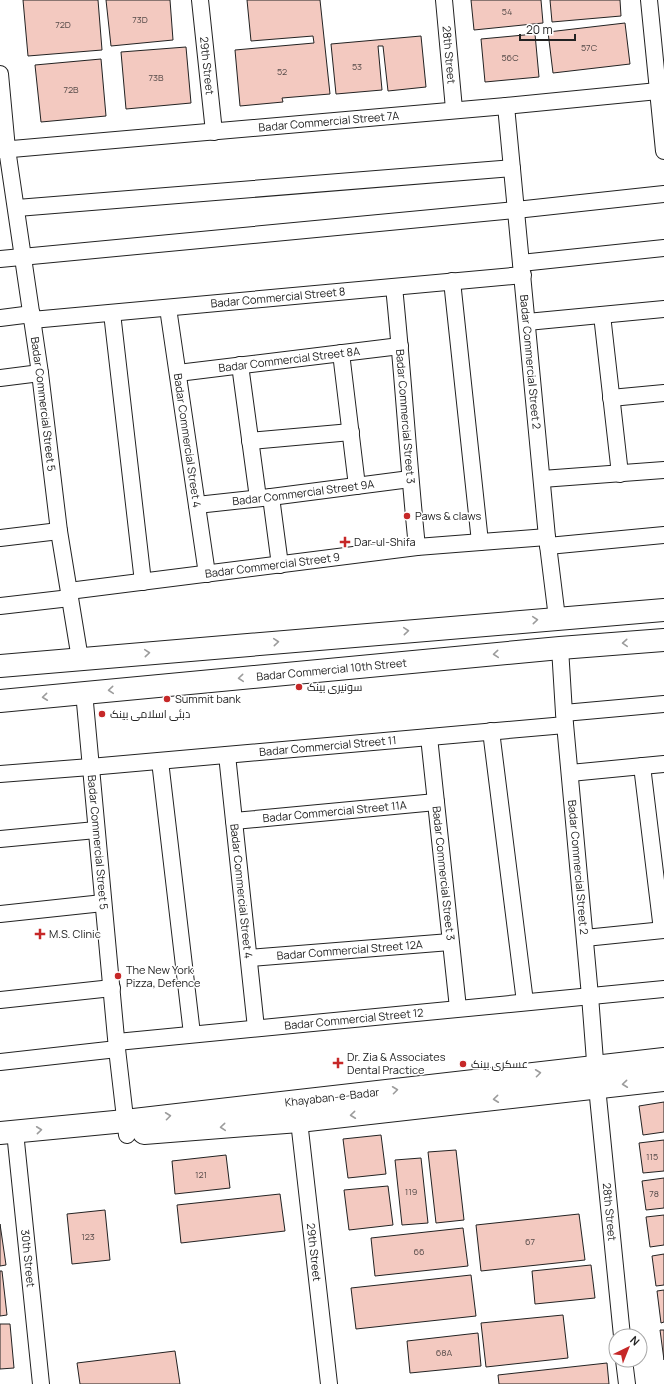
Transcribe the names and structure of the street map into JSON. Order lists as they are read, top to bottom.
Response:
{
  "streets": {
    "main road": ["Badar Commercial 10th Street", "Khayaban-e-Badar"],
    "street": [
      "28th Street",
      "29th Street",
      "Badar Commercial Street 7A",
      "Badar Commercial Street 8",
      "Badar Commercial Street 8A",
      "Badar Commercial Street 2",
      "Badar Commercial Street 5",
      "Badar Commercial Street 3",
      "Badar Commercial Street 4",
      "Badar Commercial Street 9A",
      "Badar Commercial Street 9",
      "Badar Commercial Street 11",
      "Badar Commercial Street 11A",
      "Badar Commercial Street 12A",
      "Badar Commercial Street 12",
      "30th Street"
    ]
  },
  "crossings": [
    ["28th Street", "Badar Commercial Street 7A"],
    ["28th Street", "Badar Commercial Street 2"],
    ["28th Street", "Khayaban-e-Badar"],
    ["29th Street", "Badar Commercial Street 7A"],
    ["29th Street", "Khayaban-e-Badar"],
    ["Badar Commercial Street 7A", "Badar Commercial Street 2"],
    ["Badar Commercial Street 7A", "Badar Commercial Street 5"],
    ["Badar Commercial Street 8", "Badar Commercial Street 2"],
    ["Badar Commercial Street 8", "Badar Commercial Street 5"],
    ["Badar Commercial Street 8", "Badar Commercial Street 3"],
    ["Badar Commercial Street 8", "Badar Commercial Street 4"],
    ["Badar Commercial Street 8A", "Badar Commercial Street 3"],
    ["Badar Commercial Street 8A", "Badar Commercial Street 4"],
    ["Badar Commercial Street 2", "Badar Commercial Street 9"],
    ["Badar Commercial Street 2", "Badar Commercial 10th Street"],
    ["Badar Commercial Street 2", "Badar Commercial Street 11"],
    ["Badar Commercial Street 2", "Badar Commercial Street 12"],
    ["Badar Commercial Street 2", "Khayaban-e-Badar"],
    ["Badar Commercial Street 5", "Badar Commercial Street 9"],
    ["Badar Commercial Street 5", "Badar Commercial 10th Street"],
    ["Badar Commercial Street 5", "Badar Commercial Street 11"],
    ["Badar Commercial Street 5", "Badar Commercial Street 12"],
    ["Badar Commercial Street 5", "Khayaban-e-Badar"],
    ["Badar Commercial Street 3", "Badar Commercial Street 9A"],
    ["Badar Commercial Street 3", "Badar Commercial Street 9"],
    ["Badar Commercial Street 3", "Badar Commercial Street 11"],
    ["Badar Commercial Street 3", "Badar Commercial Street 11A"],
    ["Badar Commercial Street 3", "Badar Commercial Street 12A"],
    ["Badar Commercial Street 3", "Badar Commercial Street 12"],
    ["Badar Commercial Street 4", "Badar Commercial Street 9A"],
    ["Badar Commercial Street 4", "Badar Commercial Street 9"],
    ["Badar Commercial Street 4", "Badar Commercial Street 11"],
    ["Badar Commercial Street 4", "Badar Commercial Street 11A"],
    ["Badar Commercial Street 4", "Badar Commercial Street 12A"],
    ["Badar Commercial Street 4", "Badar Commercial Street 12"],
    ["Khayaban-e-Badar", "30th Street"]
  ],
  "places": {
    "other": [
      "Paws & claws",
      "سونیری بینک",
      "Summit bank",
      "دبئی اسلامی بینک",
      "The New York Pizza, Defence",
      "عسکری بینک"
    ],
    "health": ["Dar-ul-Shifa", "M.S. Clinic", "Dr. Zia & Associates Dental Practice"]
  },
  "house_numbers": [
    "54",
    "73D",
    "72D",
    "57C",
    "56C",
    "53",
    "52",
    "73B",
    "72B",
    "115",
    "121",
    "119",
    "78",
    "123",
    "67",
    "66",
    "68A"
  ],
  "scale_bar": "20 m",
  "north": "top right"
}
